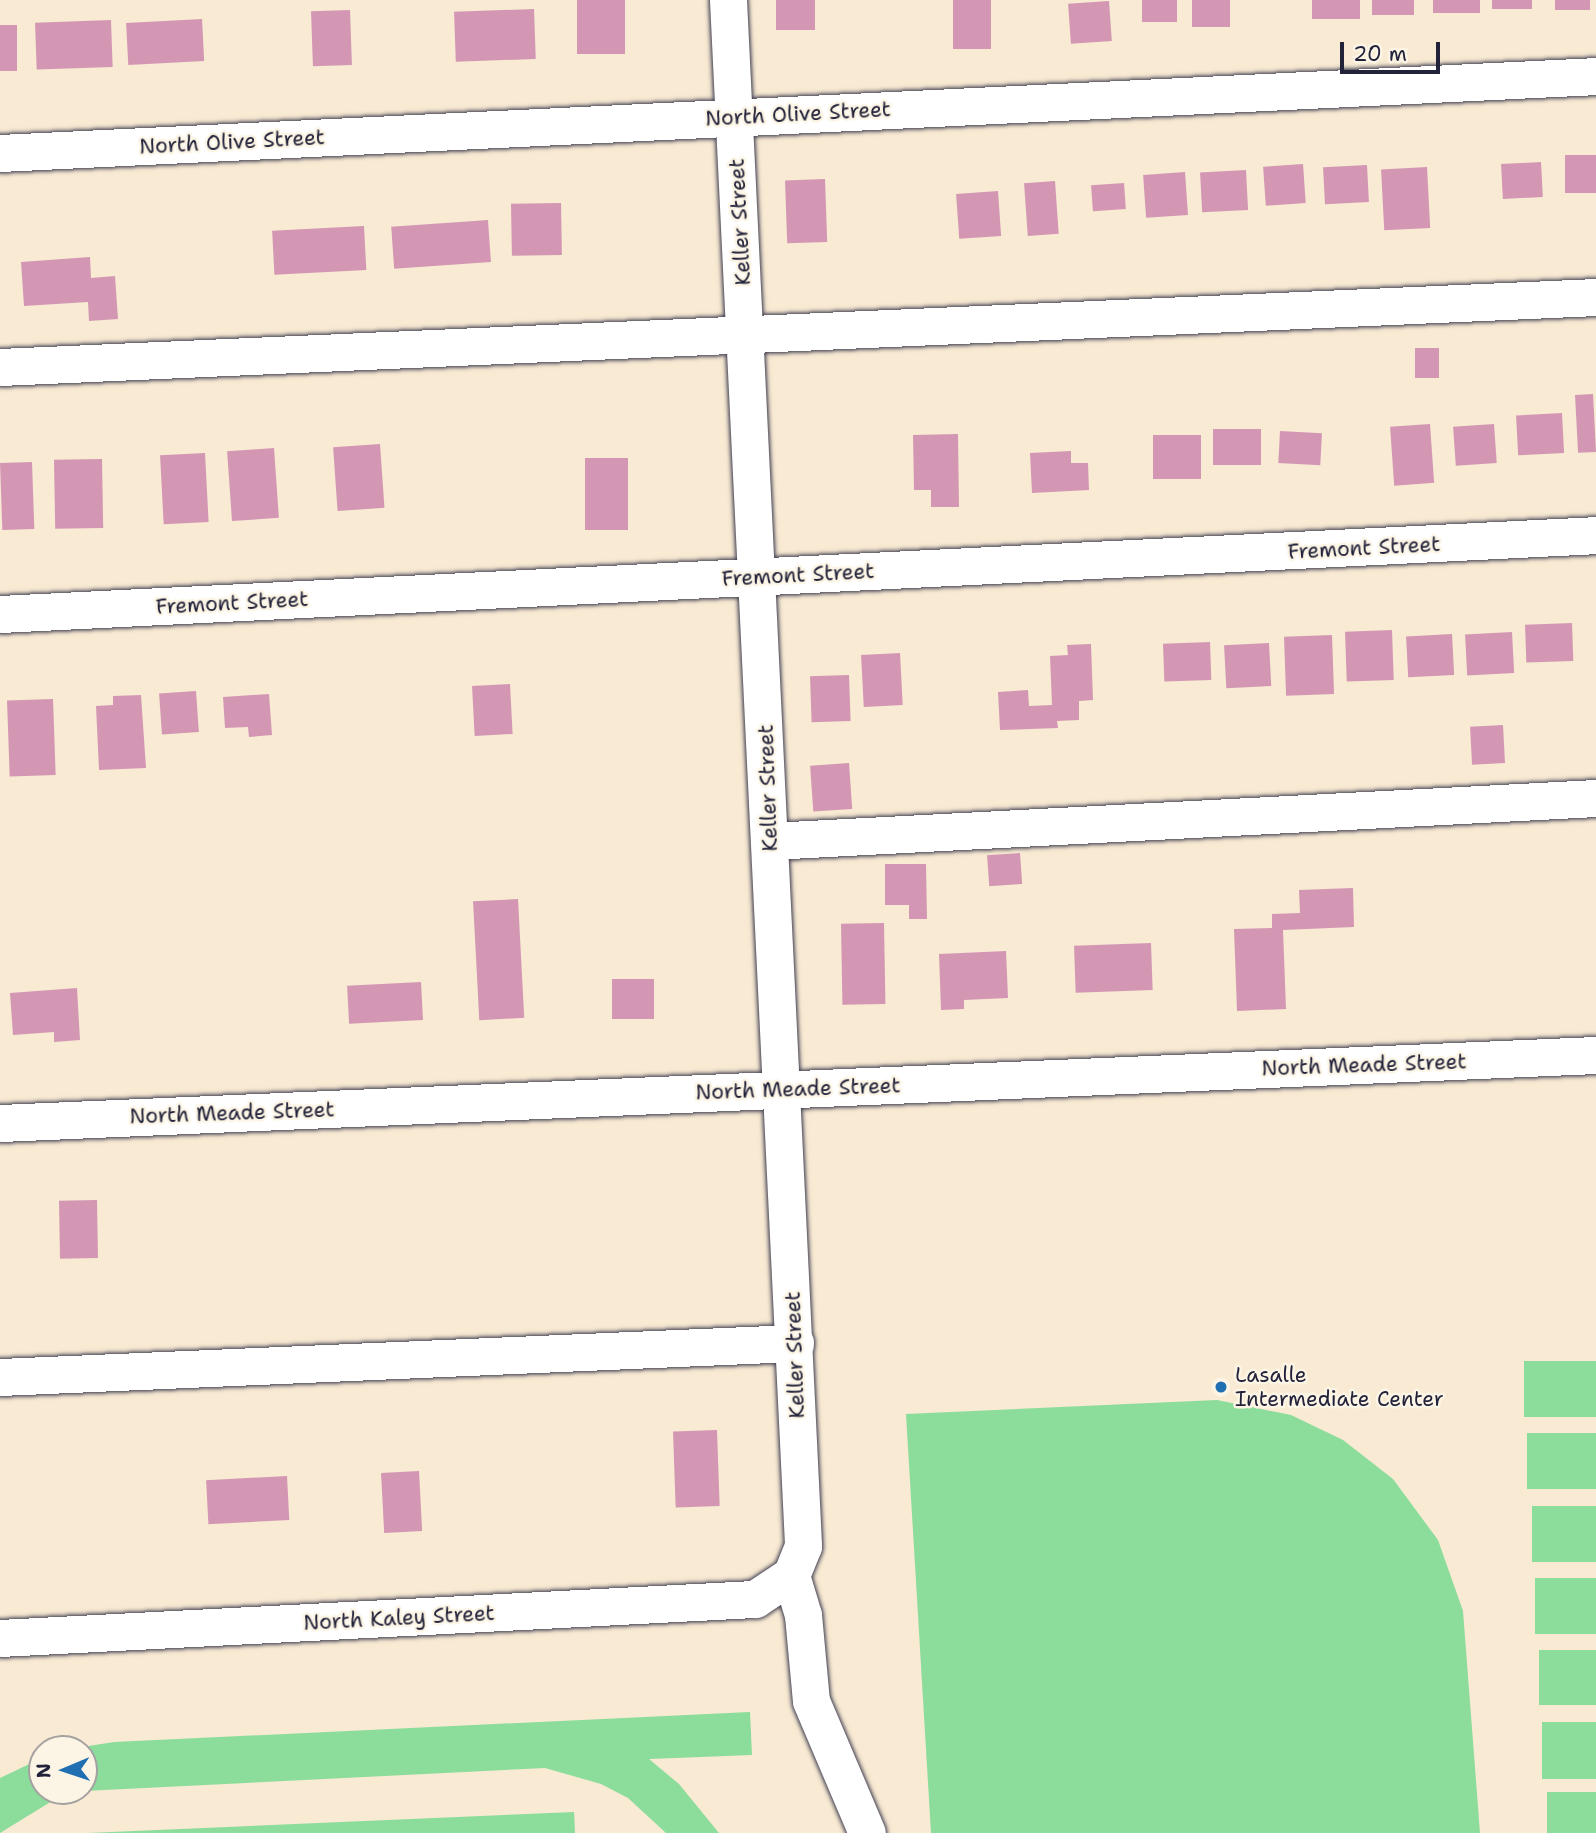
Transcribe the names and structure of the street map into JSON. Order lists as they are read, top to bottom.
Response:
{
  "streets": {
    "street": [
      "North Olive Street",
      "Keller Street",
      "Fremont Street",
      "North Meade Street",
      "North Kaley Street"
    ]
  },
  "crossings": [
    ["North Olive Street", "Keller Street"],
    ["Keller Street", "Fremont Street"],
    ["Keller Street", "North Meade Street"],
    ["Keller Street", "North Kaley Street"]
  ],
  "places": ["Lasalle Intermediate Center"],
  "scale_bar": "20 m",
  "north": "left"
}
